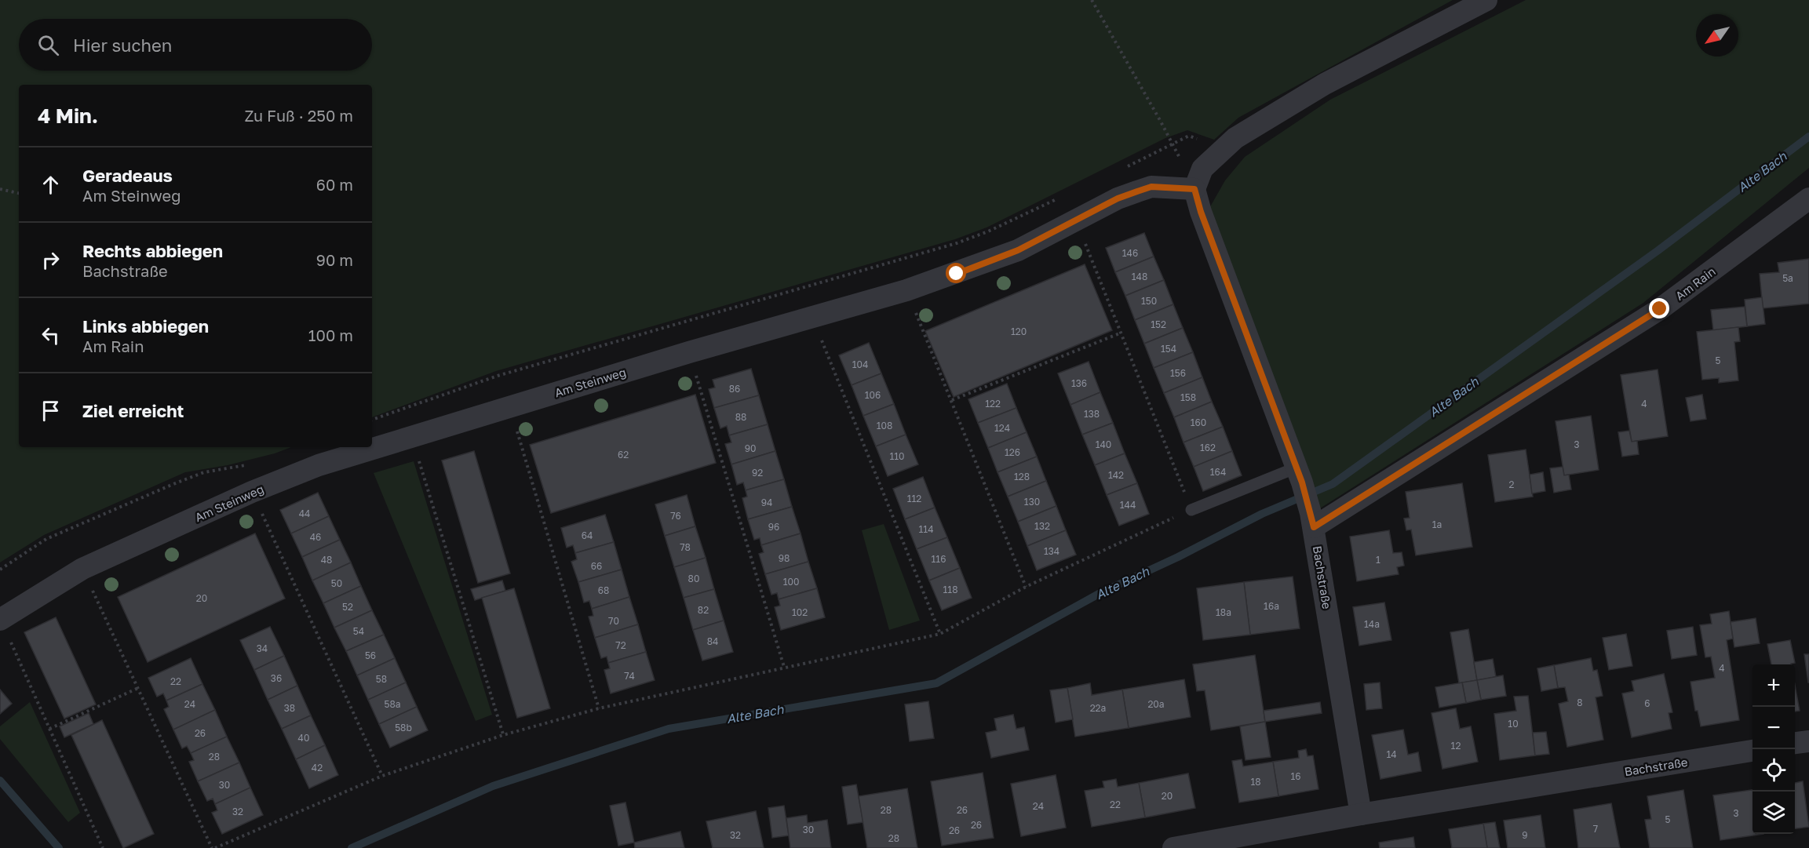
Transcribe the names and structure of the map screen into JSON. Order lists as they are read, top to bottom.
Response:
{
  "streets": {
    "street": ["Am Rain", "Am Steinweg", "Bachstraße"]
  },
  "crossings": [
    ["Am Rain", "Bachstraße"],
    ["Am Steinweg", "Bachstraße"]
  ],
  "water": ["Alte Bach"],
  "house_numbers": [
    "146",
    "148",
    "5a",
    "150",
    "152",
    "120",
    "154",
    "5",
    "104",
    "156",
    "136",
    "86",
    "106",
    "158",
    "122",
    "4",
    "138",
    "88",
    "160",
    "108",
    "124",
    "140",
    "3",
    "162",
    "90",
    "126",
    "62",
    "110",
    "164",
    "92",
    "142",
    "128",
    "2",
    "112",
    "130",
    "94",
    "144",
    "44",
    "76",
    "1a",
    "132",
    "96",
    "114",
    "64",
    "46",
    "78",
    "134",
    "98",
    "116",
    "48",
    "1",
    "66",
    "80",
    "100",
    "50",
    "118",
    "68",
    "20",
    "16a",
    "52",
    "82",
    "102",
    "18a",
    "70",
    "14a",
    "54",
    "84",
    "72",
    "34",
    "56",
    "4",
    "74",
    "36",
    "58",
    "22",
    "8",
    "6",
    "24",
    "58a",
    "20a",
    "38",
    "22a",
    "10",
    "58b",
    "26",
    "40",
    "12",
    "14",
    "28",
    "42",
    "16",
    "18",
    "30",
    "20",
    "22",
    "24",
    "28",
    "26",
    "32",
    "3",
    "5",
    "26",
    "7",
    "30",
    "26",
    "32",
    "9",
    "28"
  ],
  "north": "bottom left",
  "page": {
    "search": "Hier suchen",
    "heading": ["4 Min.", "Zu Fuß · 250 m"],
    "list": [
      ["Geradeaus", "Am Steinweg", "60 m"],
      ["Rechts abbiegen", "Bachstraße", "90 m"],
      ["Links abbiegen", "Am Rain", "100 m"],
      "Ziel erreicht"
    ],
    "map_buttons": ["+", "−"]
  }
}
